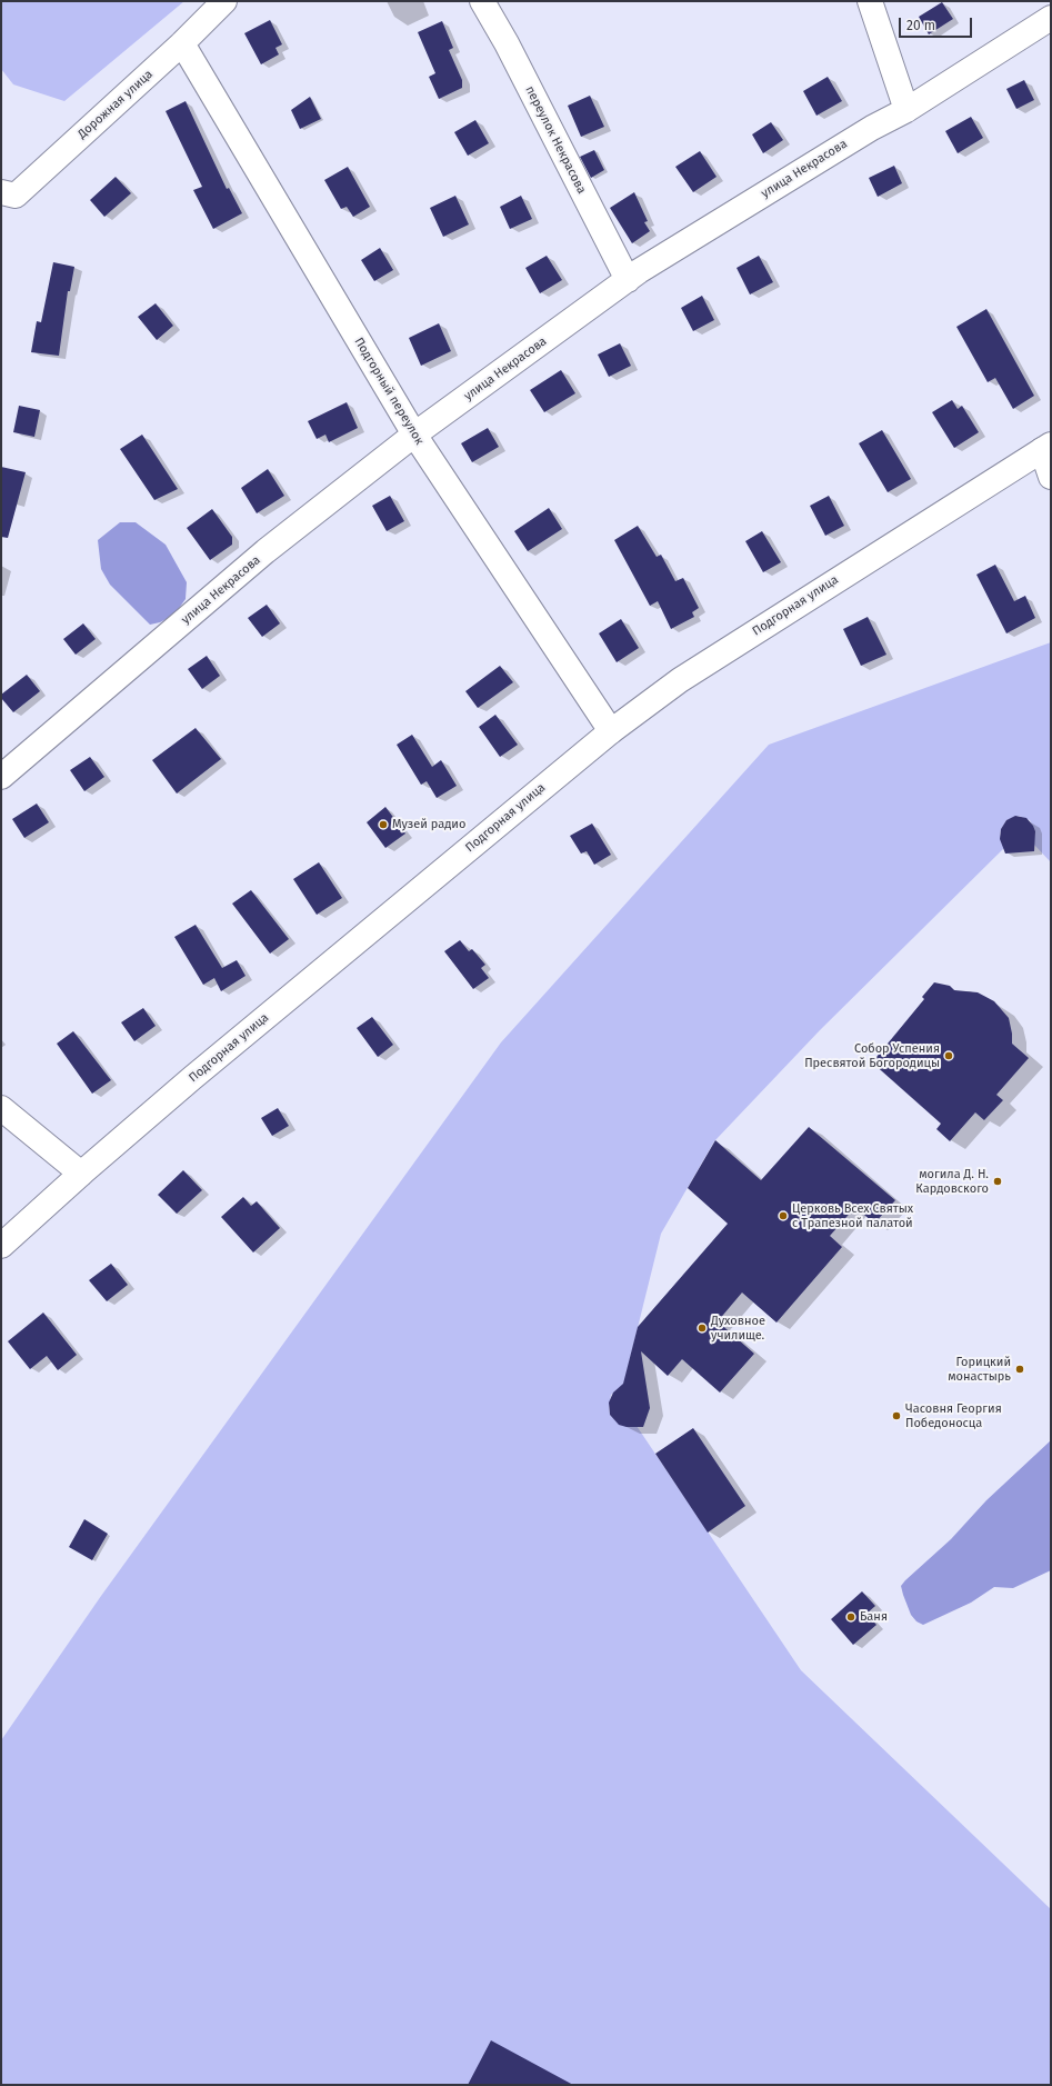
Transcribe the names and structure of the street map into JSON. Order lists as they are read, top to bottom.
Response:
{
  "streets": {
    "street": [
      "Дорожная улица",
      "переулок Некрасова",
      "улица Некрасова",
      "Подгорный переулок",
      "Подгорная улица"
    ]
  },
  "crossings": [
    ["Дорожная улица", "Подгорный переулок"],
    ["переулок Некрасова", "улица Некрасова"],
    ["улица Некрасова", "Подгорный переулок"],
    ["Подгорный переулок", "Подгорная улица"]
  ],
  "places": [
    "Музей радио",
    "Собор Успения Пресвятой Богородицы",
    "могила Д. Н. Кардовского",
    "Церковь Всех Святых с Трапезной палатой",
    "Духовное училище.",
    "Горицкий монастырь",
    "Часовня Георгия Победоносца",
    "Баня"
  ],
  "scale_bar": "20 m"
}
